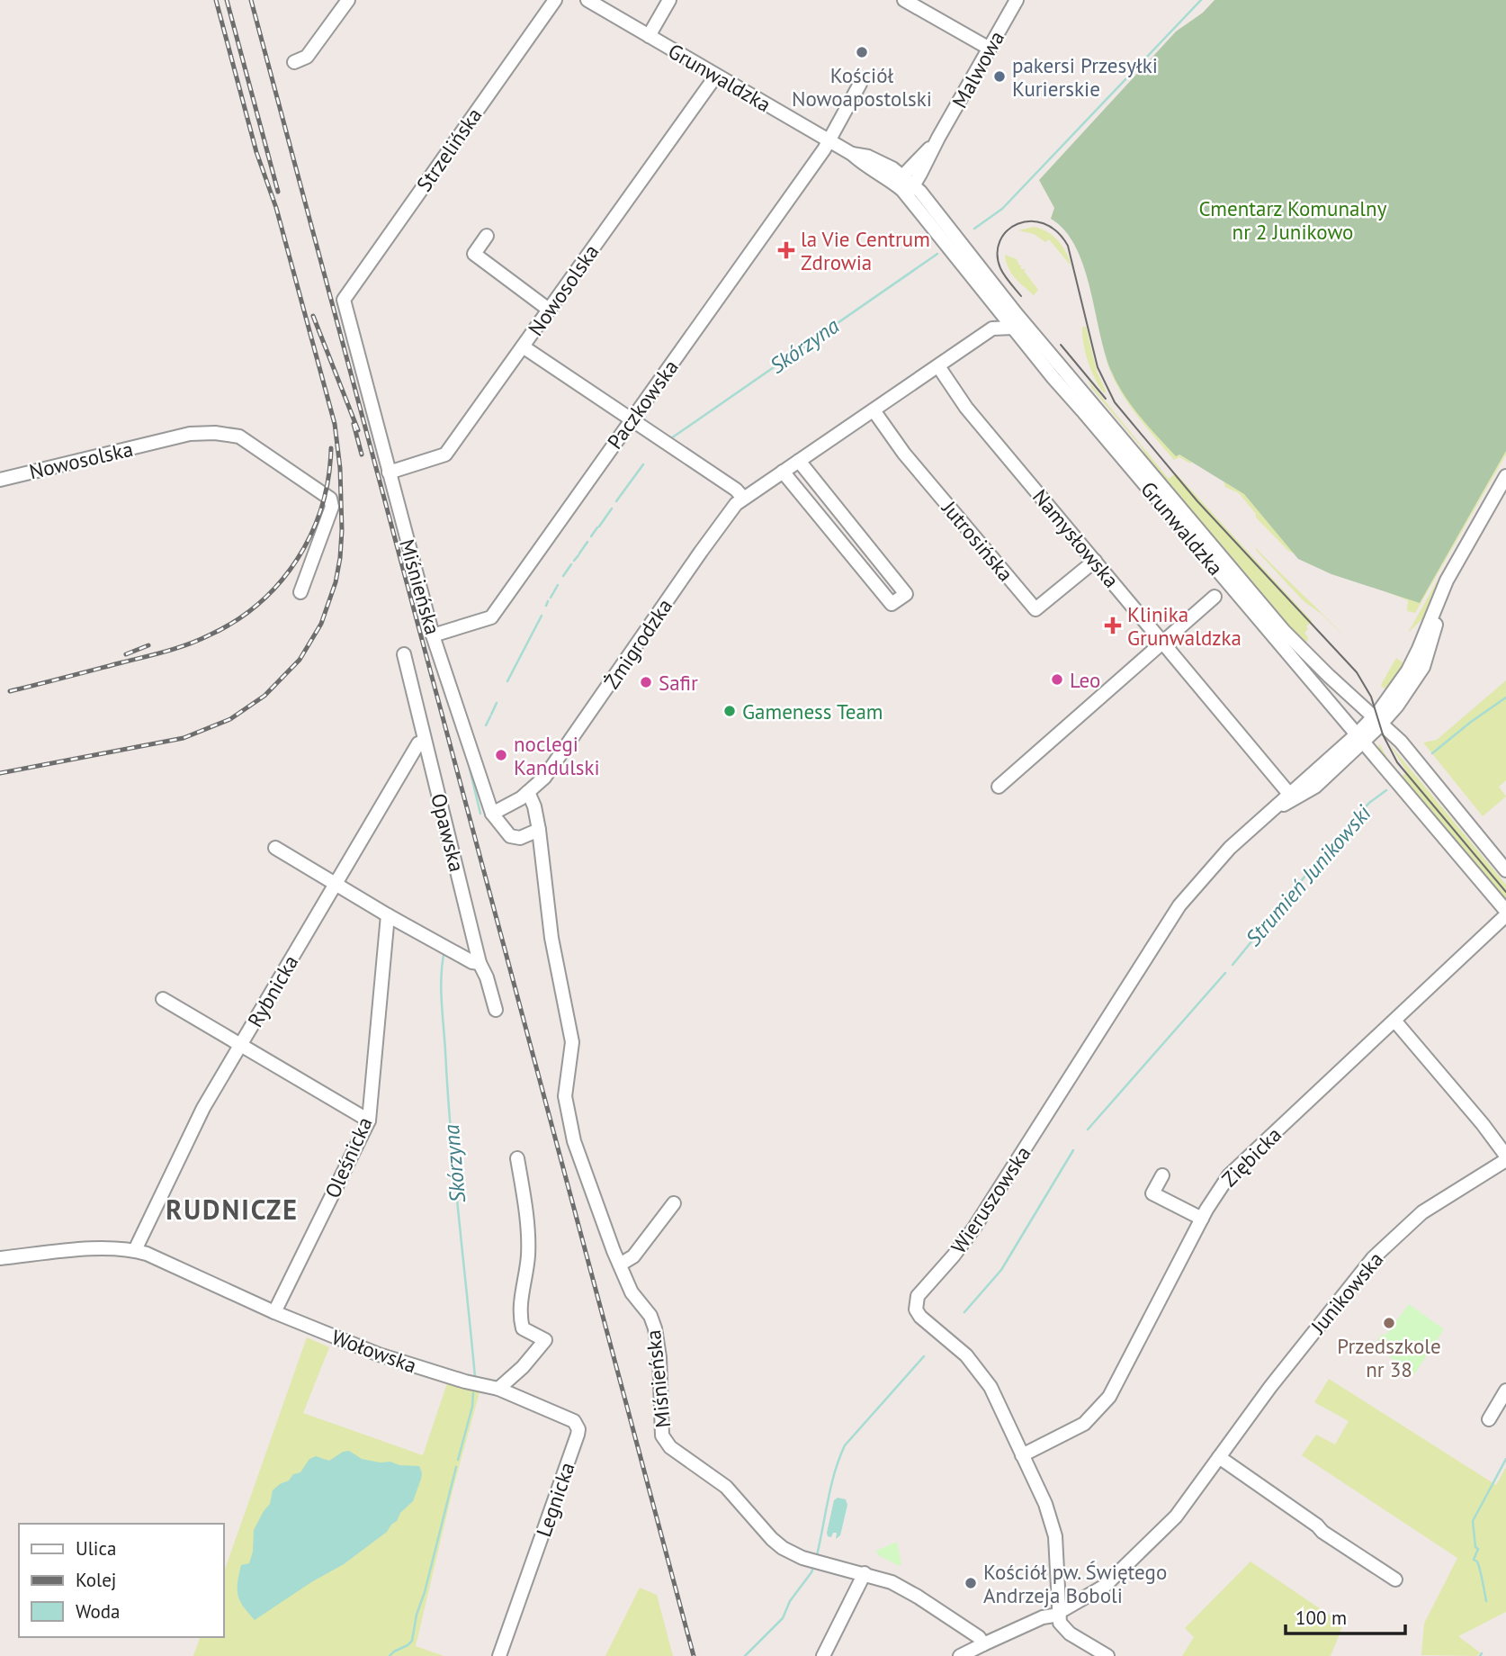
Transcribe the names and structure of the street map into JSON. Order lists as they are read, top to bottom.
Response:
{
  "streets": {
    "street": [
      "Malwowa",
      "Grunwaldzka",
      "Strzelińska",
      "Nowosolska",
      "Paczkowska",
      "Namysłowska",
      "Jutrosińska",
      "Miśnieńska",
      "Żmigrodzka",
      "Opawska",
      "Rybnicka",
      "Ziębicka",
      "Oleśnicka",
      "Wieruszowska",
      "Junikowska",
      "Wołowska",
      "Legnicka"
    ]
  },
  "crossings": [
    ["Malwowa", "Grunwaldzka"],
    ["Grunwaldzka", "Nowosolska"],
    ["Grunwaldzka", "Paczkowska"],
    ["Grunwaldzka", "Ziębicka"],
    ["Grunwaldzka", "Wieruszowska"],
    ["Strzelińska", "Miśnieńska"],
    ["Nowosolska", "Miśnieńska"],
    ["Paczkowska", "Miśnieńska"],
    ["Namysłowska", "Jutrosińska"],
    ["Namysłowska", "Żmigrodzka"],
    ["Namysłowska", "Wieruszowska"],
    ["Jutrosińska", "Żmigrodzka"],
    ["Miśnieńska", "Żmigrodzka"],
    ["Opawska", "Rybnicka"],
    ["Rybnicka", "Wołowska"],
    ["Ziębicka", "Wieruszowska"],
    ["Oleśnicka", "Wołowska"],
    ["Wieruszowska", "Junikowska"],
    ["Wołowska", "Legnicka"]
  ],
  "districts": ["RUDNICZE"],
  "water": ["Skórzyna", "Strumień Junikowski"],
  "parks": ["Cmentarz Komunalny nr 2 Junikowo"],
  "places": {
    "other": [
      "Kościół Nowoapostolski",
      "pakersi Przesyłki Kurierskie",
      "Leo",
      "Safir",
      "Gameness Team",
      "noclegi Kandulski",
      "Przedszkole nr 38",
      "Kościół pw. Świętego Andrzeja Boboli"
    ],
    "health": ["la Vie Centrum Zdrowia", "Klinika Grunwaldzka"]
  },
  "legend": ["Ulica", "Kolej", "Woda"],
  "scale_bar": "100 m"
}
